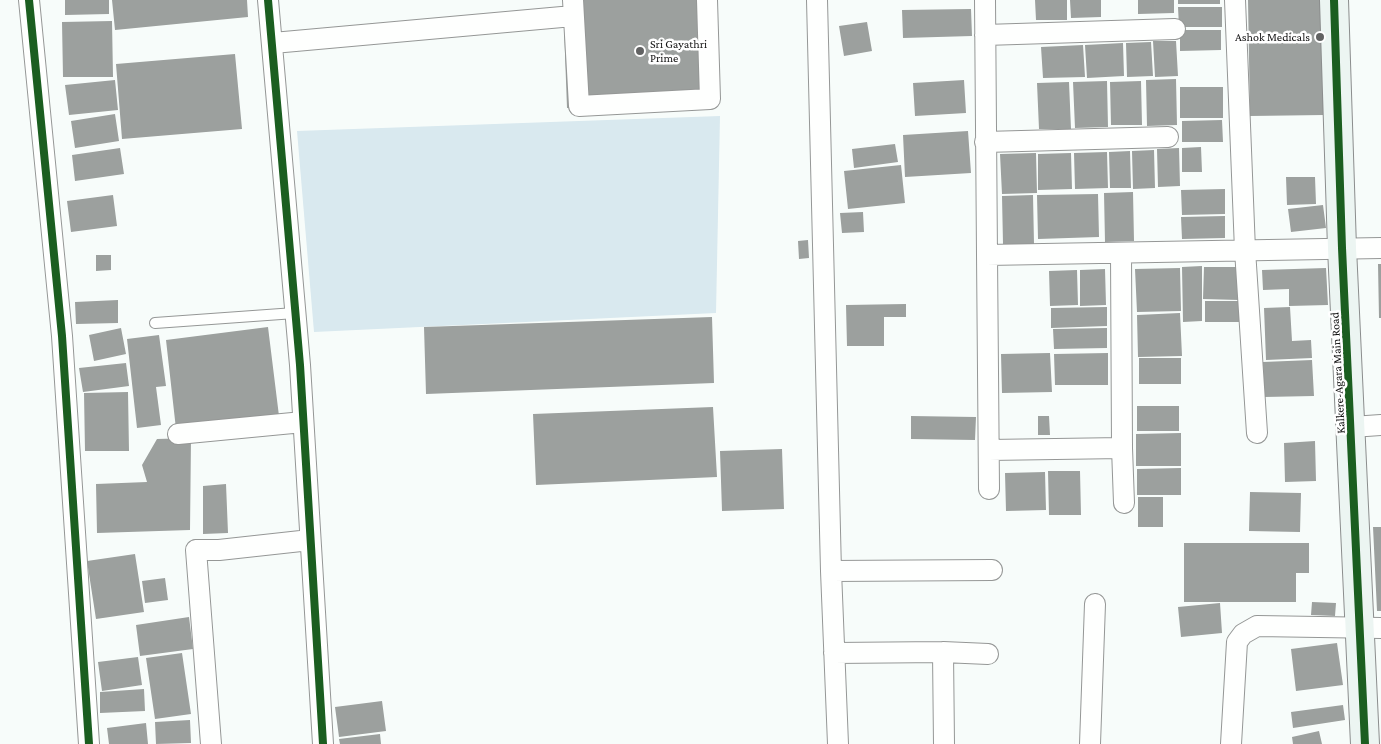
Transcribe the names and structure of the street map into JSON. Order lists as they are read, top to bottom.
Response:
{
  "streets": {
    "street": ["Kalkere-Agara Main Road"]
  },
  "places": ["Ashok Medicals", "Sri Gayathri Prime"]
}
